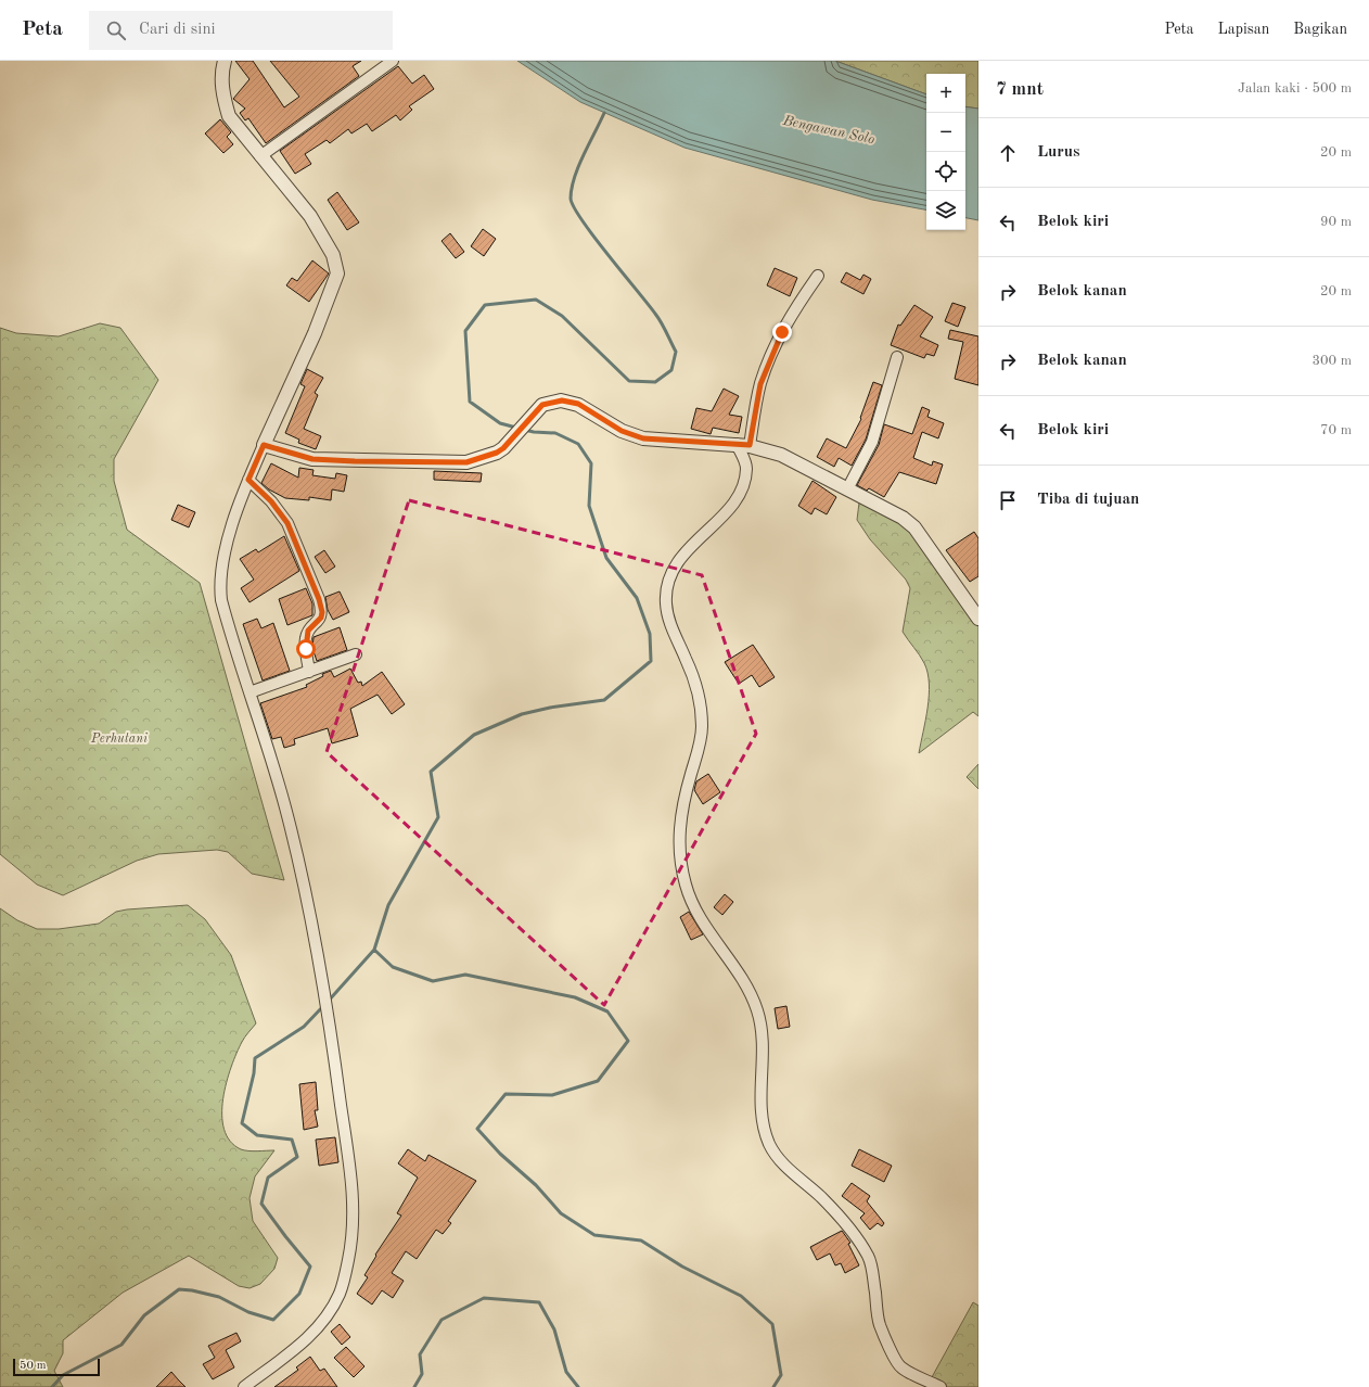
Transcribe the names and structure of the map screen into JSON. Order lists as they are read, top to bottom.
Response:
{
  "water": ["Bengawan Solo"],
  "parks": ["Perhutani"],
  "scale_bar": "50 m",
  "page": {
    "header": "Peta",
    "search": "Cari di sini",
    "nav": ["Peta", "Lapisan", "Bagikan"],
    "heading": ["7 mnt", "Jalan kaki · 500 m"],
    "map_buttons": ["+", "−"],
    "list": [
      ["Lurus", "20 m"],
      ["Belok kiri", "90 m"],
      ["Belok kanan", "20 m"],
      ["Belok kanan", "300 m"],
      ["Belok kiri", "70 m"],
      "Tiba di tujuan"
    ],
    "scale": "50 m"
  }
}
